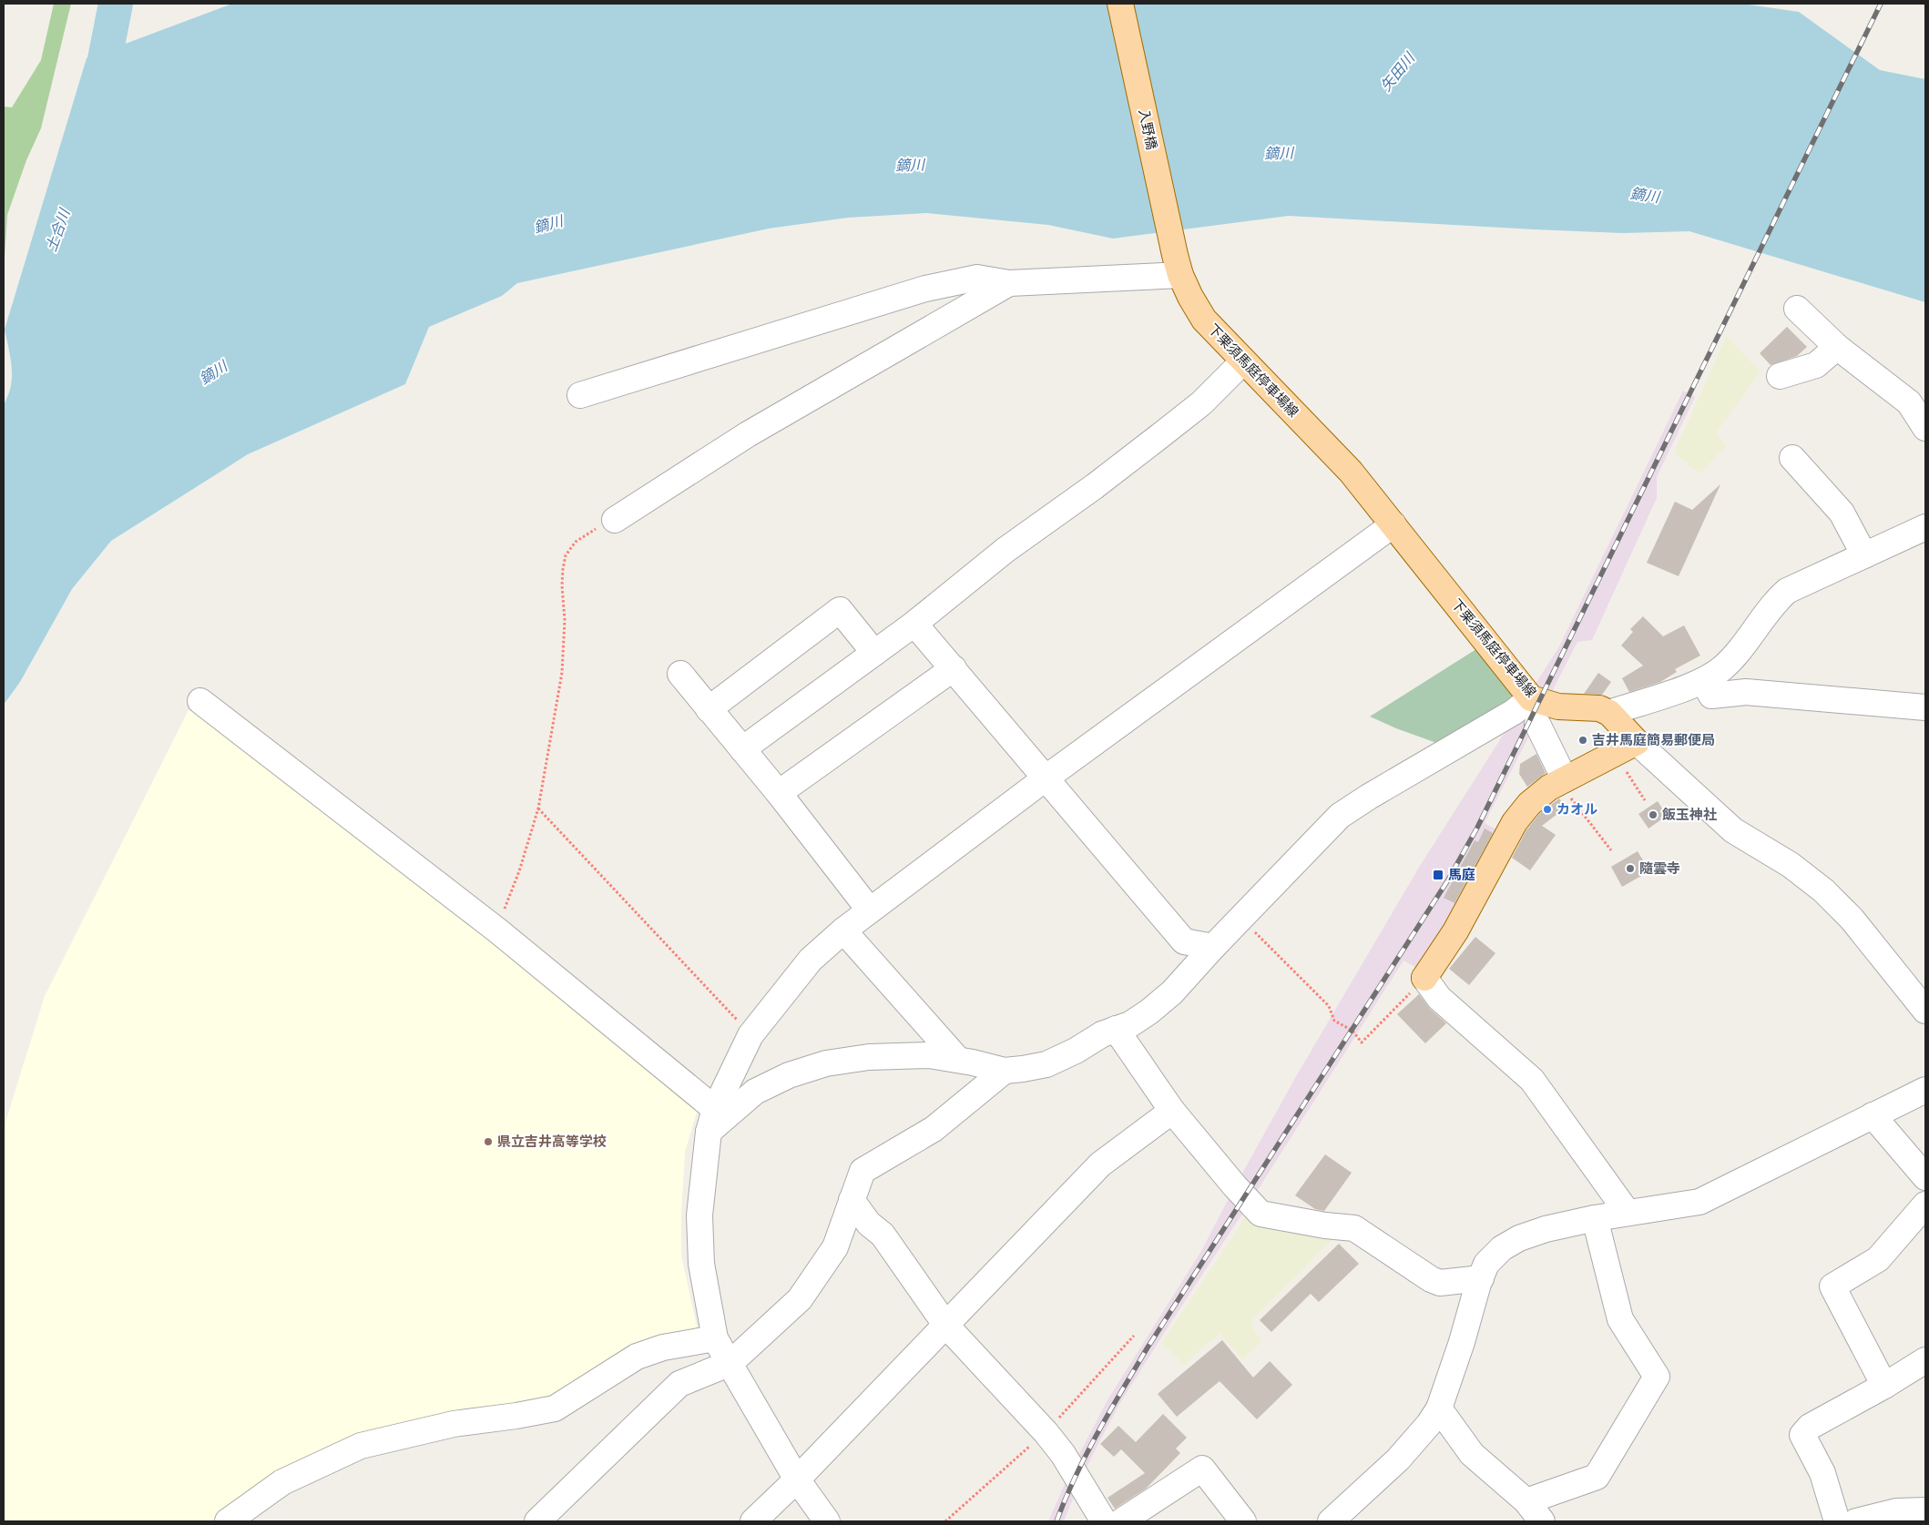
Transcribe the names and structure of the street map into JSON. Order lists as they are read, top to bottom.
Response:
{
  "streets": {
    "main road": ["入野橋", "下栗須馬庭停車場線"]
  },
  "crossings": [
    ["入野橋", "下栗須馬庭停車場線"]
  ],
  "water": ["矢田川", "鏑川", "土合川"],
  "places": {
    "other": [
      "吉井馬庭簡易郵便局",
      "カオル",
      "飯玉神社",
      "隨雲寺",
      "県立吉井高等学校"
    ],
    "transit": ["馬庭"]
  }
}
